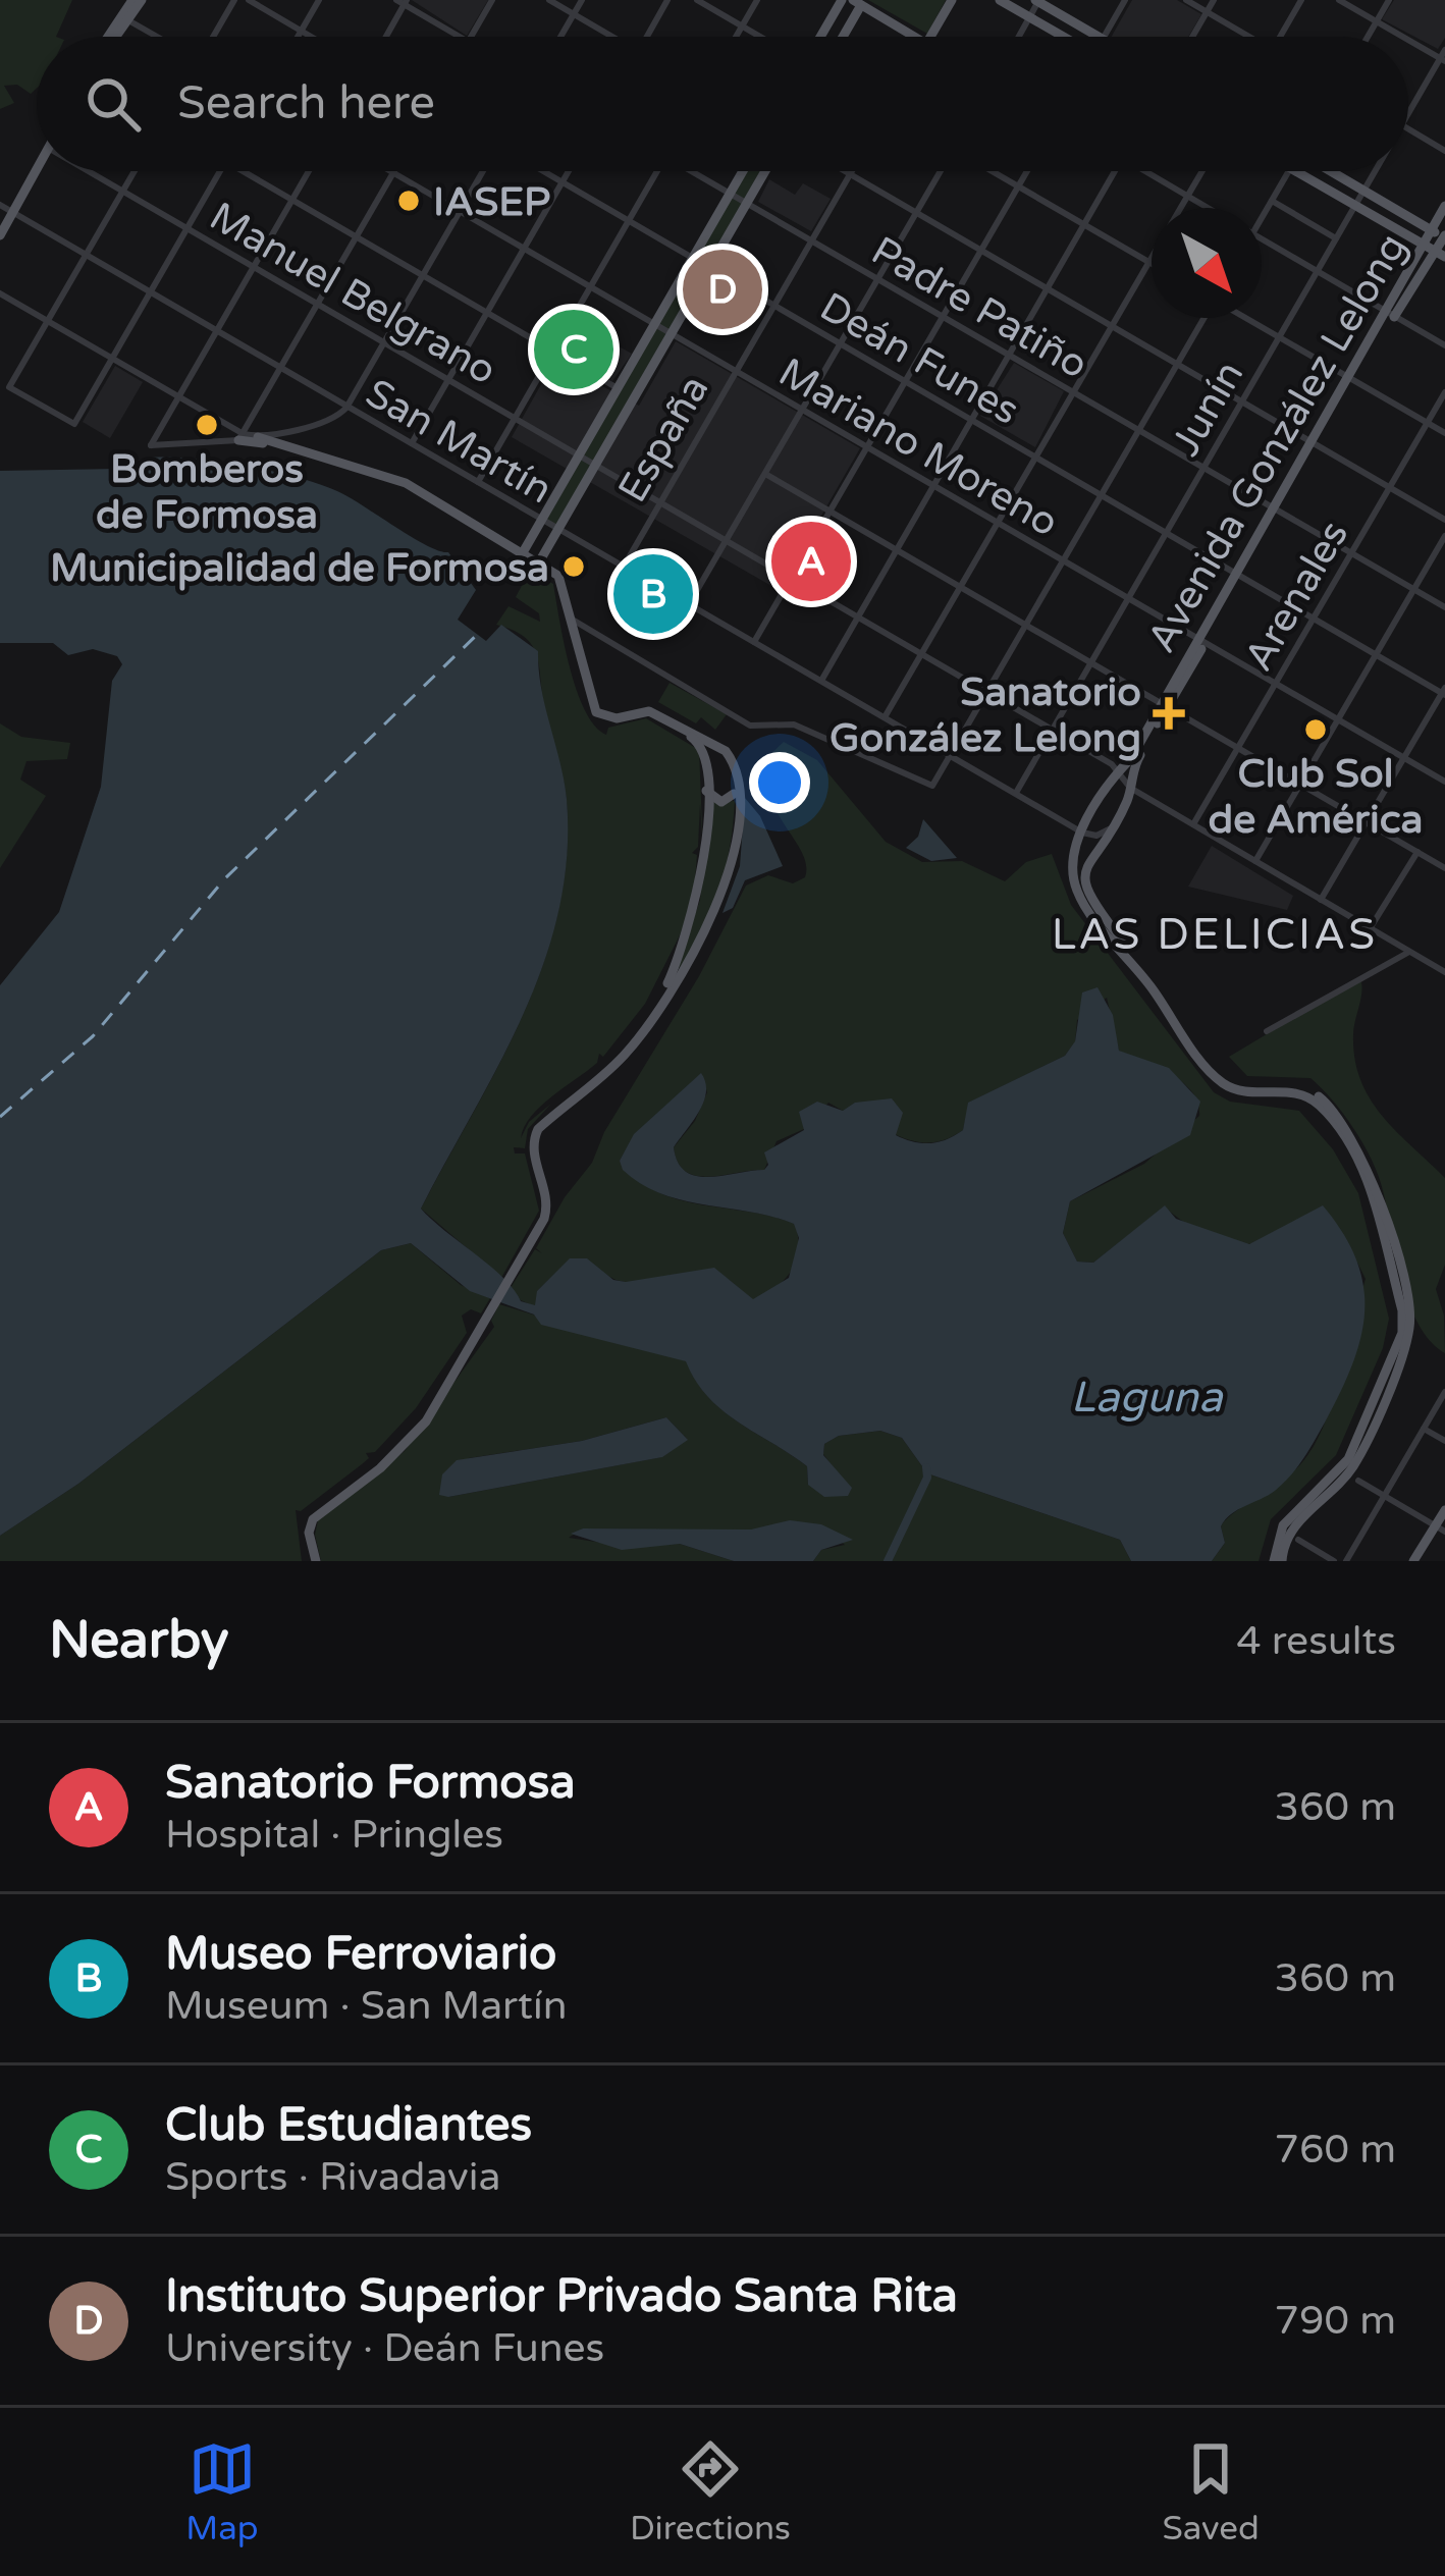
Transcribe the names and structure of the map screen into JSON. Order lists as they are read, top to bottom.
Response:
{
  "streets": {
    "main road": ["Avenida González Lelong"],
    "street": [
      "Manuel Belgrano",
      "Padre Patiño",
      "Deán Funes",
      "Junín",
      "España",
      "San Martín",
      "Mariano Moreno",
      "Arenales"
    ]
  },
  "crossings": [
    ["Manuel Belgrano", "Junín"],
    ["Manuel Belgrano", "España"],
    ["Manuel Belgrano", "Avenida González Lelong"],
    ["Padre Patiño", "Junín"],
    ["Padre Patiño", "España"],
    ["Padre Patiño", "Avenida González Lelong"],
    ["Padre Patiño", "Arenales"],
    ["Deán Funes", "Junín"],
    ["Deán Funes", "España"],
    ["Deán Funes", "Avenida González Lelong"],
    ["Deán Funes", "Arenales"],
    ["Junín", "San Martín"],
    ["Junín", "Mariano Moreno"],
    ["España", "San Martín"],
    ["España", "Mariano Moreno"],
    ["San Martín", "Avenida González Lelong"],
    ["Avenida González Lelong", "Mariano Moreno"],
    ["Mariano Moreno", "Arenales"]
  ],
  "districts": ["LAS DELICIAS"],
  "water": ["Laguna"],
  "places": {
    "other": [
      "IASEP",
      "Bomberos de Formosa",
      "Municipalidad de Formosa",
      "Club Sol de América"
    ],
    "health": ["Sanatorio González Lelong"]
  },
  "north": "bottom right",
  "page": {
    "search": "Search here",
    "pins": [
      "D",
      "C",
      "A",
      "B"
    ],
    "heading": ["Nearby", "4 results"],
    "list": [
      {
        "mark": "A",
        "name": "Sanatorio Formosa",
        "note": "Hospital · Pringles",
        "value": "360 m"
      },
      {
        "mark": "B",
        "name": "Museo Ferroviario",
        "note": "Museum · San Martín",
        "value": "360 m"
      },
      {
        "mark": "C",
        "name": "Club Estudiantes",
        "note": "Sports · Rivadavia",
        "value": "760 m"
      },
      {
        "mark": "D",
        "name": "Instituto Superior Privado Santa Rita",
        "note": "University · Deán Funes",
        "value": "790 m"
      }
    ],
    "nav": ["Map", "Directions", "Saved"]
  }
}
